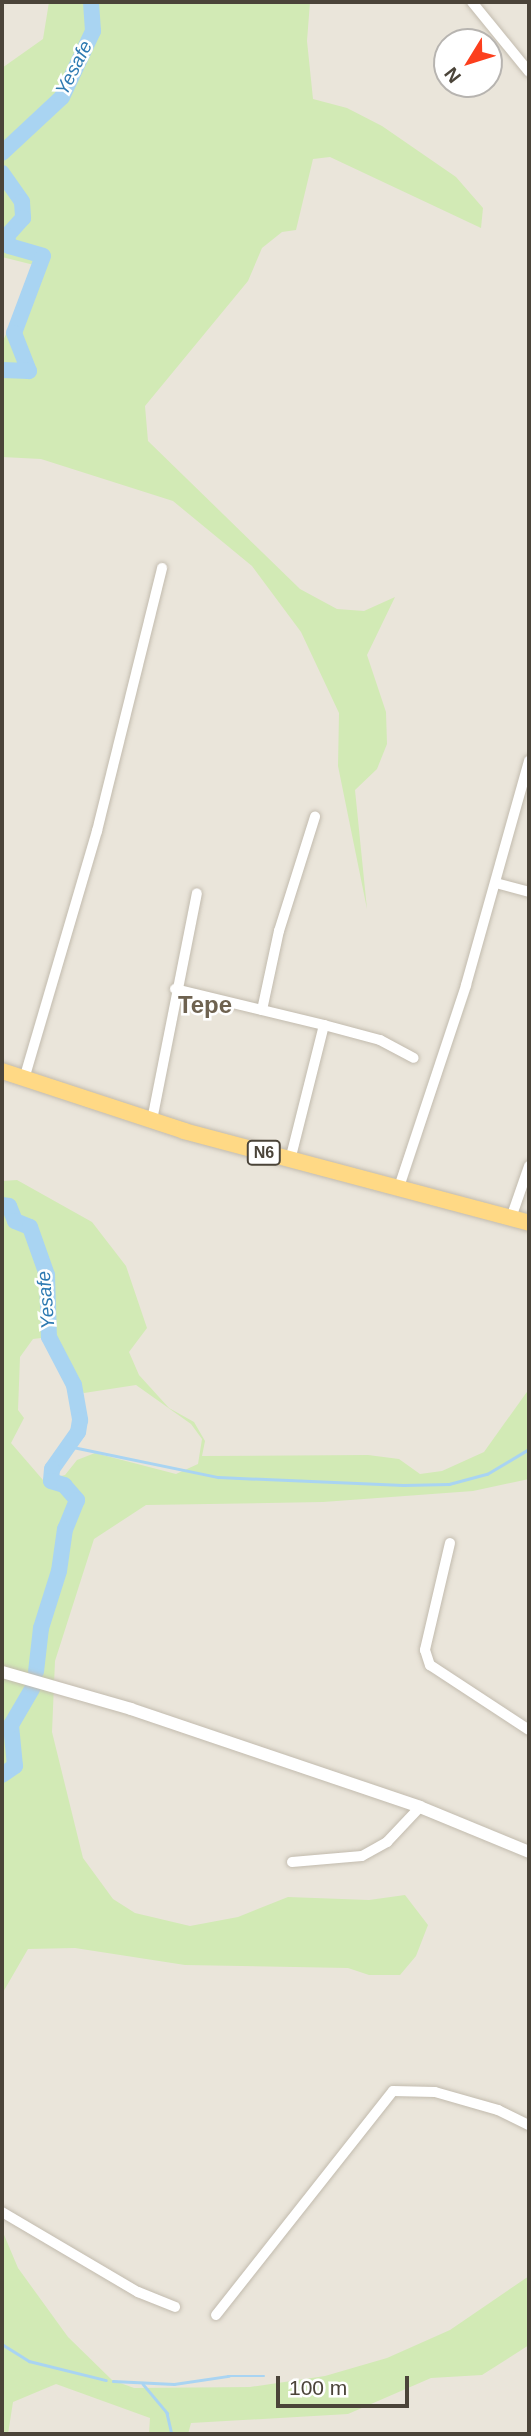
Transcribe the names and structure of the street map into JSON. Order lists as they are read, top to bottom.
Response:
{
  "streets": {
    "highway": ["N6"]
  },
  "districts": ["Tepe"],
  "water": ["Yesafe"],
  "scale_bar": "100 m",
  "north": "bottom left"
}
